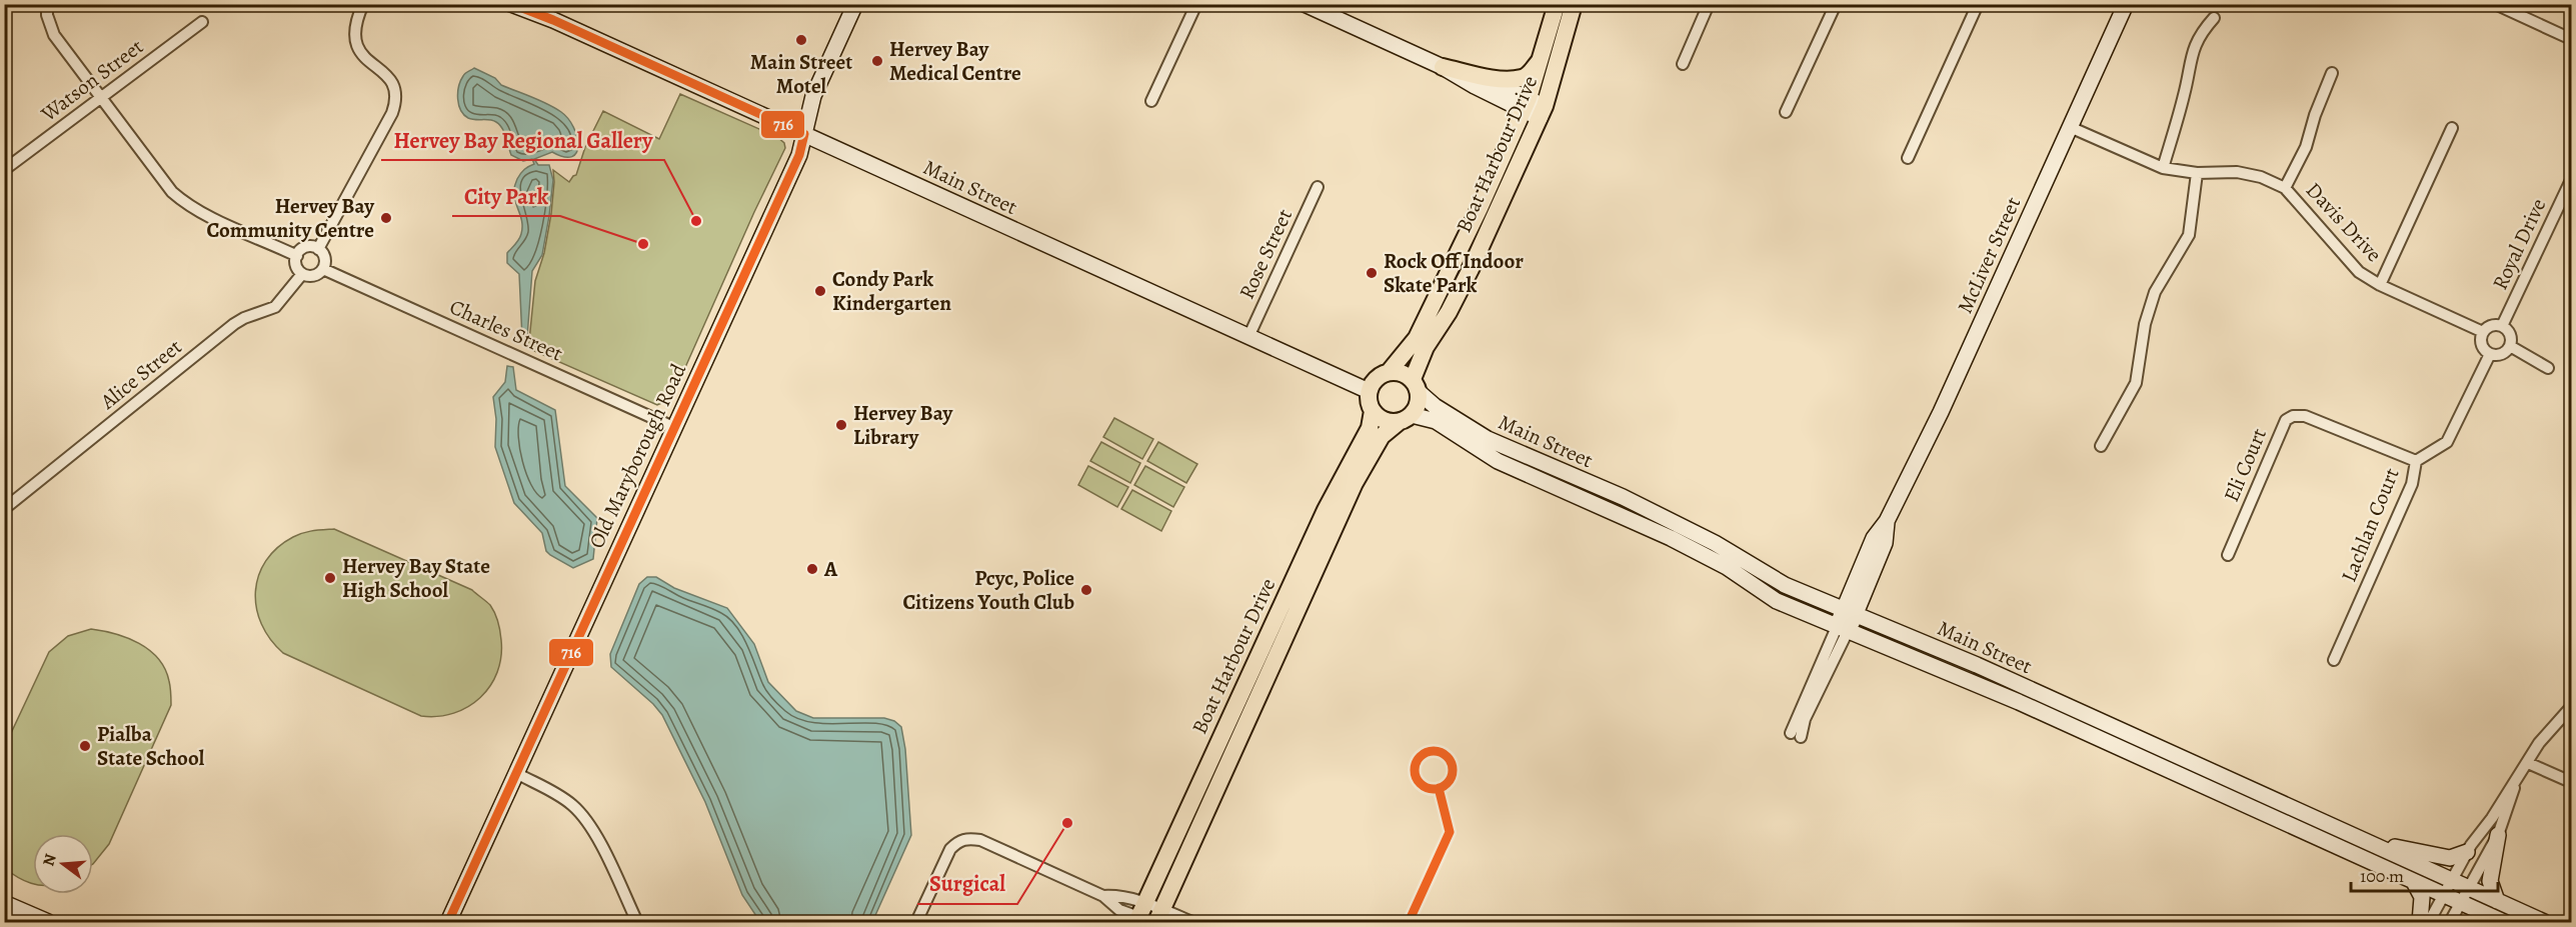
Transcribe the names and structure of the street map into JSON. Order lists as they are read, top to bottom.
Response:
{
  "streets": {
    "main road": ["Boat Harbour Drive"],
    "street": [
      "Watson Street",
      "Main Street",
      "Davis Drive",
      "Royal Drive",
      "Rose Street",
      "McLiver Street",
      "Charles Street",
      "Alice Street",
      "Old Maryborough Road",
      "Eli Court",
      "Lachlan Court"
    ]
  },
  "crossings": [
    ["Boat Harbour Drive", "Main Street"],
    ["Main Street", "Rose Street"],
    ["Main Street", "McLiver Street"],
    ["Main Street", "Old Maryborough Road"],
    ["Davis Drive", "Royal Drive"],
    ["Davis Drive", "McLiver Street"],
    ["Davis Drive", "Lachlan Court"],
    ["Royal Drive", "Lachlan Court"],
    ["Charles Street", "Alice Street"],
    ["Charles Street", "Old Maryborough Road"],
    ["Eli Court", "Lachlan Court"]
  ],
  "places": [
    "Main Street Motel",
    "Hervey Bay Medical Centre",
    "Hervey Bay Community Centre",
    "Hervey Bay Regional Gallery",
    "City Park",
    "Rock Off Indoor Skate Park",
    "Condy Park Kindergarten",
    "Hervey Bay Library",
    "A",
    "Hervey Bay State High School",
    "Pcyc, Police Citizens Youth Club",
    "Pialba State School",
    "Surgical"
  ],
  "lines": ["transit line 716"],
  "scale_bar": "100 m",
  "north": "left"
}
